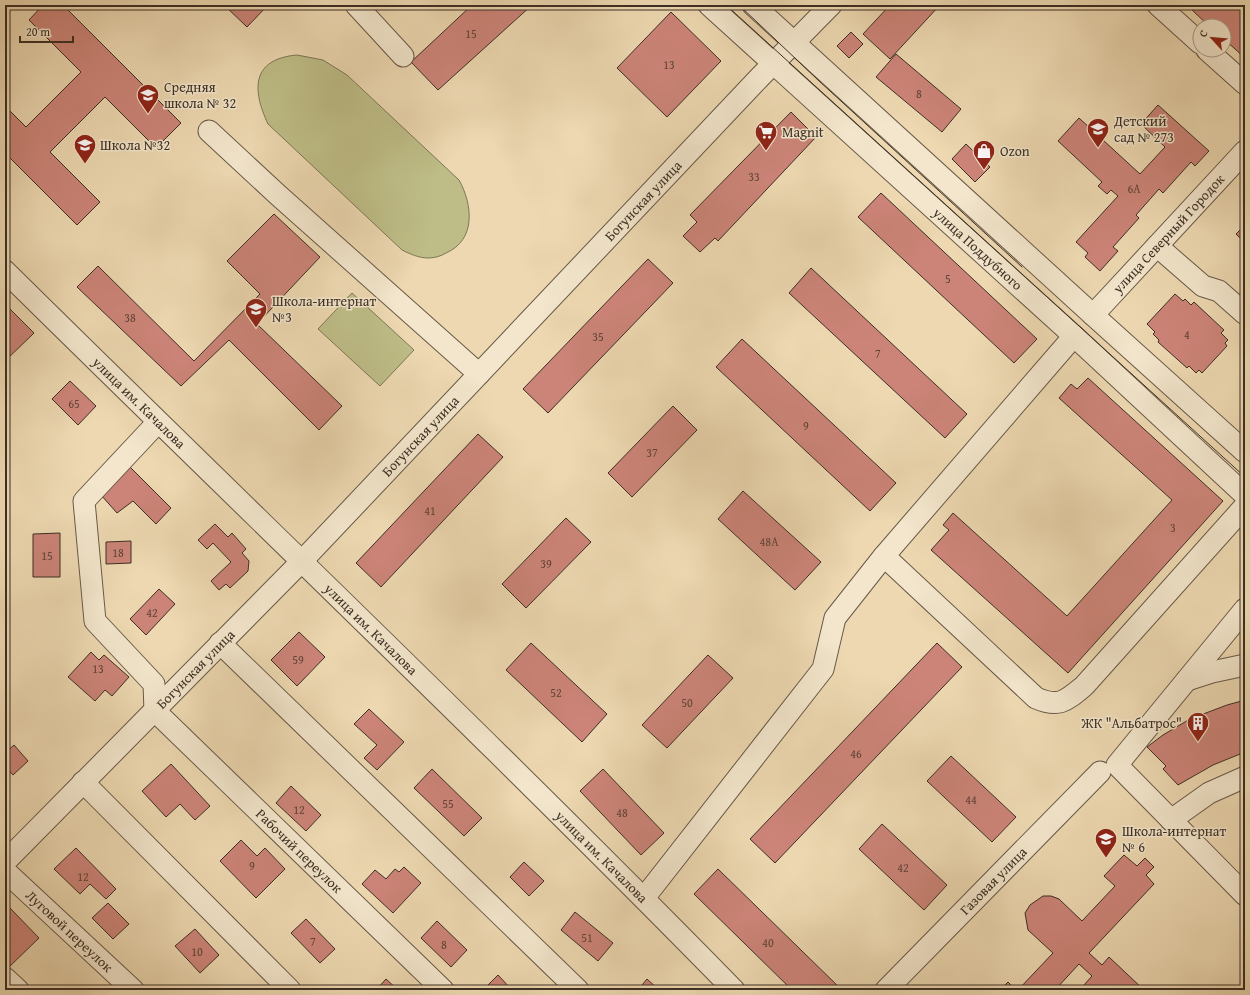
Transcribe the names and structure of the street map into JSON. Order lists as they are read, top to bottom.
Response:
{
  "streets": {
    "street": [
      "Богунская улица",
      "улица Северный Городок",
      "улица Поддубного",
      "улица им. Качалова",
      "Рабочий переулок",
      "Газовая улица",
      "Луговой переулок"
    ]
  },
  "crossings": [
    ["Богунская улица", "улица Поддубного"],
    ["Богунская улица", "улица им. Качалова"],
    ["Богунская улица", "Рабочий переулок"],
    ["улица Северный Городок", "улица Поддубного"]
  ],
  "places": {
    "school or university": [
      "Средняя школа № 32",
      "Детский сад № 273",
      "Школа №32",
      "Школа-интернат №3",
      "Школа-интернат № 6"
    ],
    "supermarket": ["Magnit"],
    "shop": ["Ozon"],
    "building": ["ЖК \"Альбатрос\""]
  },
  "house_numbers": [
    "15",
    "13",
    "8",
    "33",
    "6А",
    "5",
    "38",
    "4",
    "35",
    "7",
    "65",
    "9",
    "37",
    "41",
    "3",
    "48А",
    "18",
    "15",
    "39",
    "42",
    "59",
    "13",
    "52",
    "50",
    "46",
    "44",
    "55",
    "12",
    "48",
    "9",
    "42",
    "12",
    "51",
    "7",
    "40",
    "8",
    "10"
  ],
  "scale_bar": "20 m",
  "north": "top left"
}
